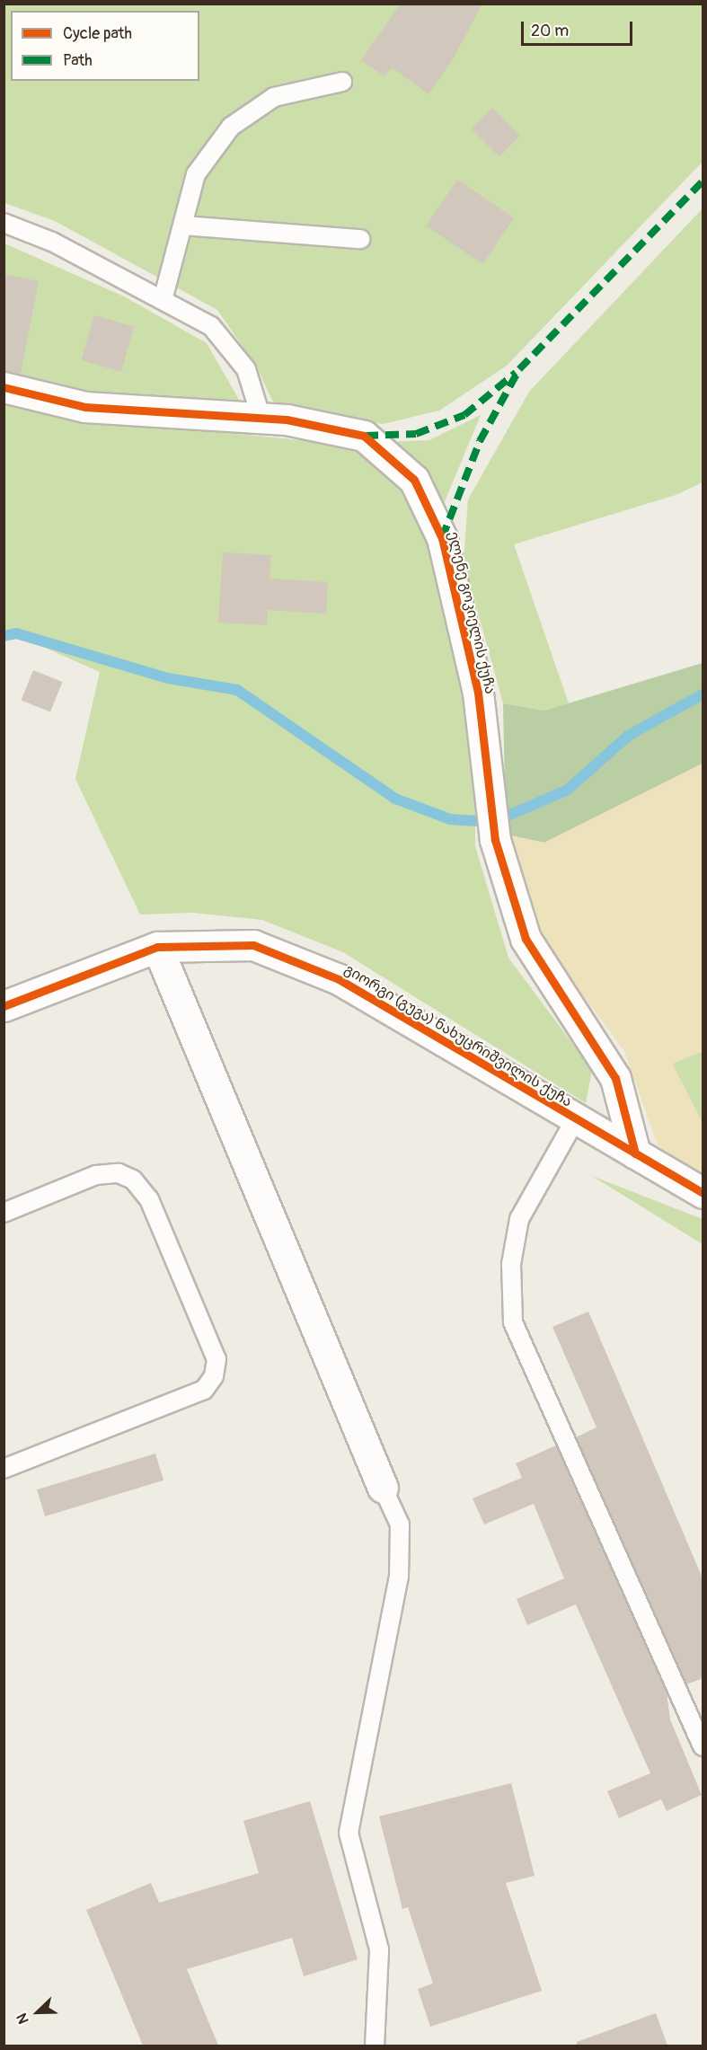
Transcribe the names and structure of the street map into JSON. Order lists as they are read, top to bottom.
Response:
{
  "streets": {
    "street": ["ელენე გოკიელის ქუჩა", "გიორგი (გუგა) ნახუცრიშვილის ქუჩა"]
  },
  "crossings": [
    ["ელენე გოკიელის ქუჩა", "გიორგი (გუგა) ნახუცრიშვილის ქუჩა"]
  ],
  "legend": ["Cycle path", "Path"],
  "scale_bar": "20 m",
  "north": "bottom left"
}
